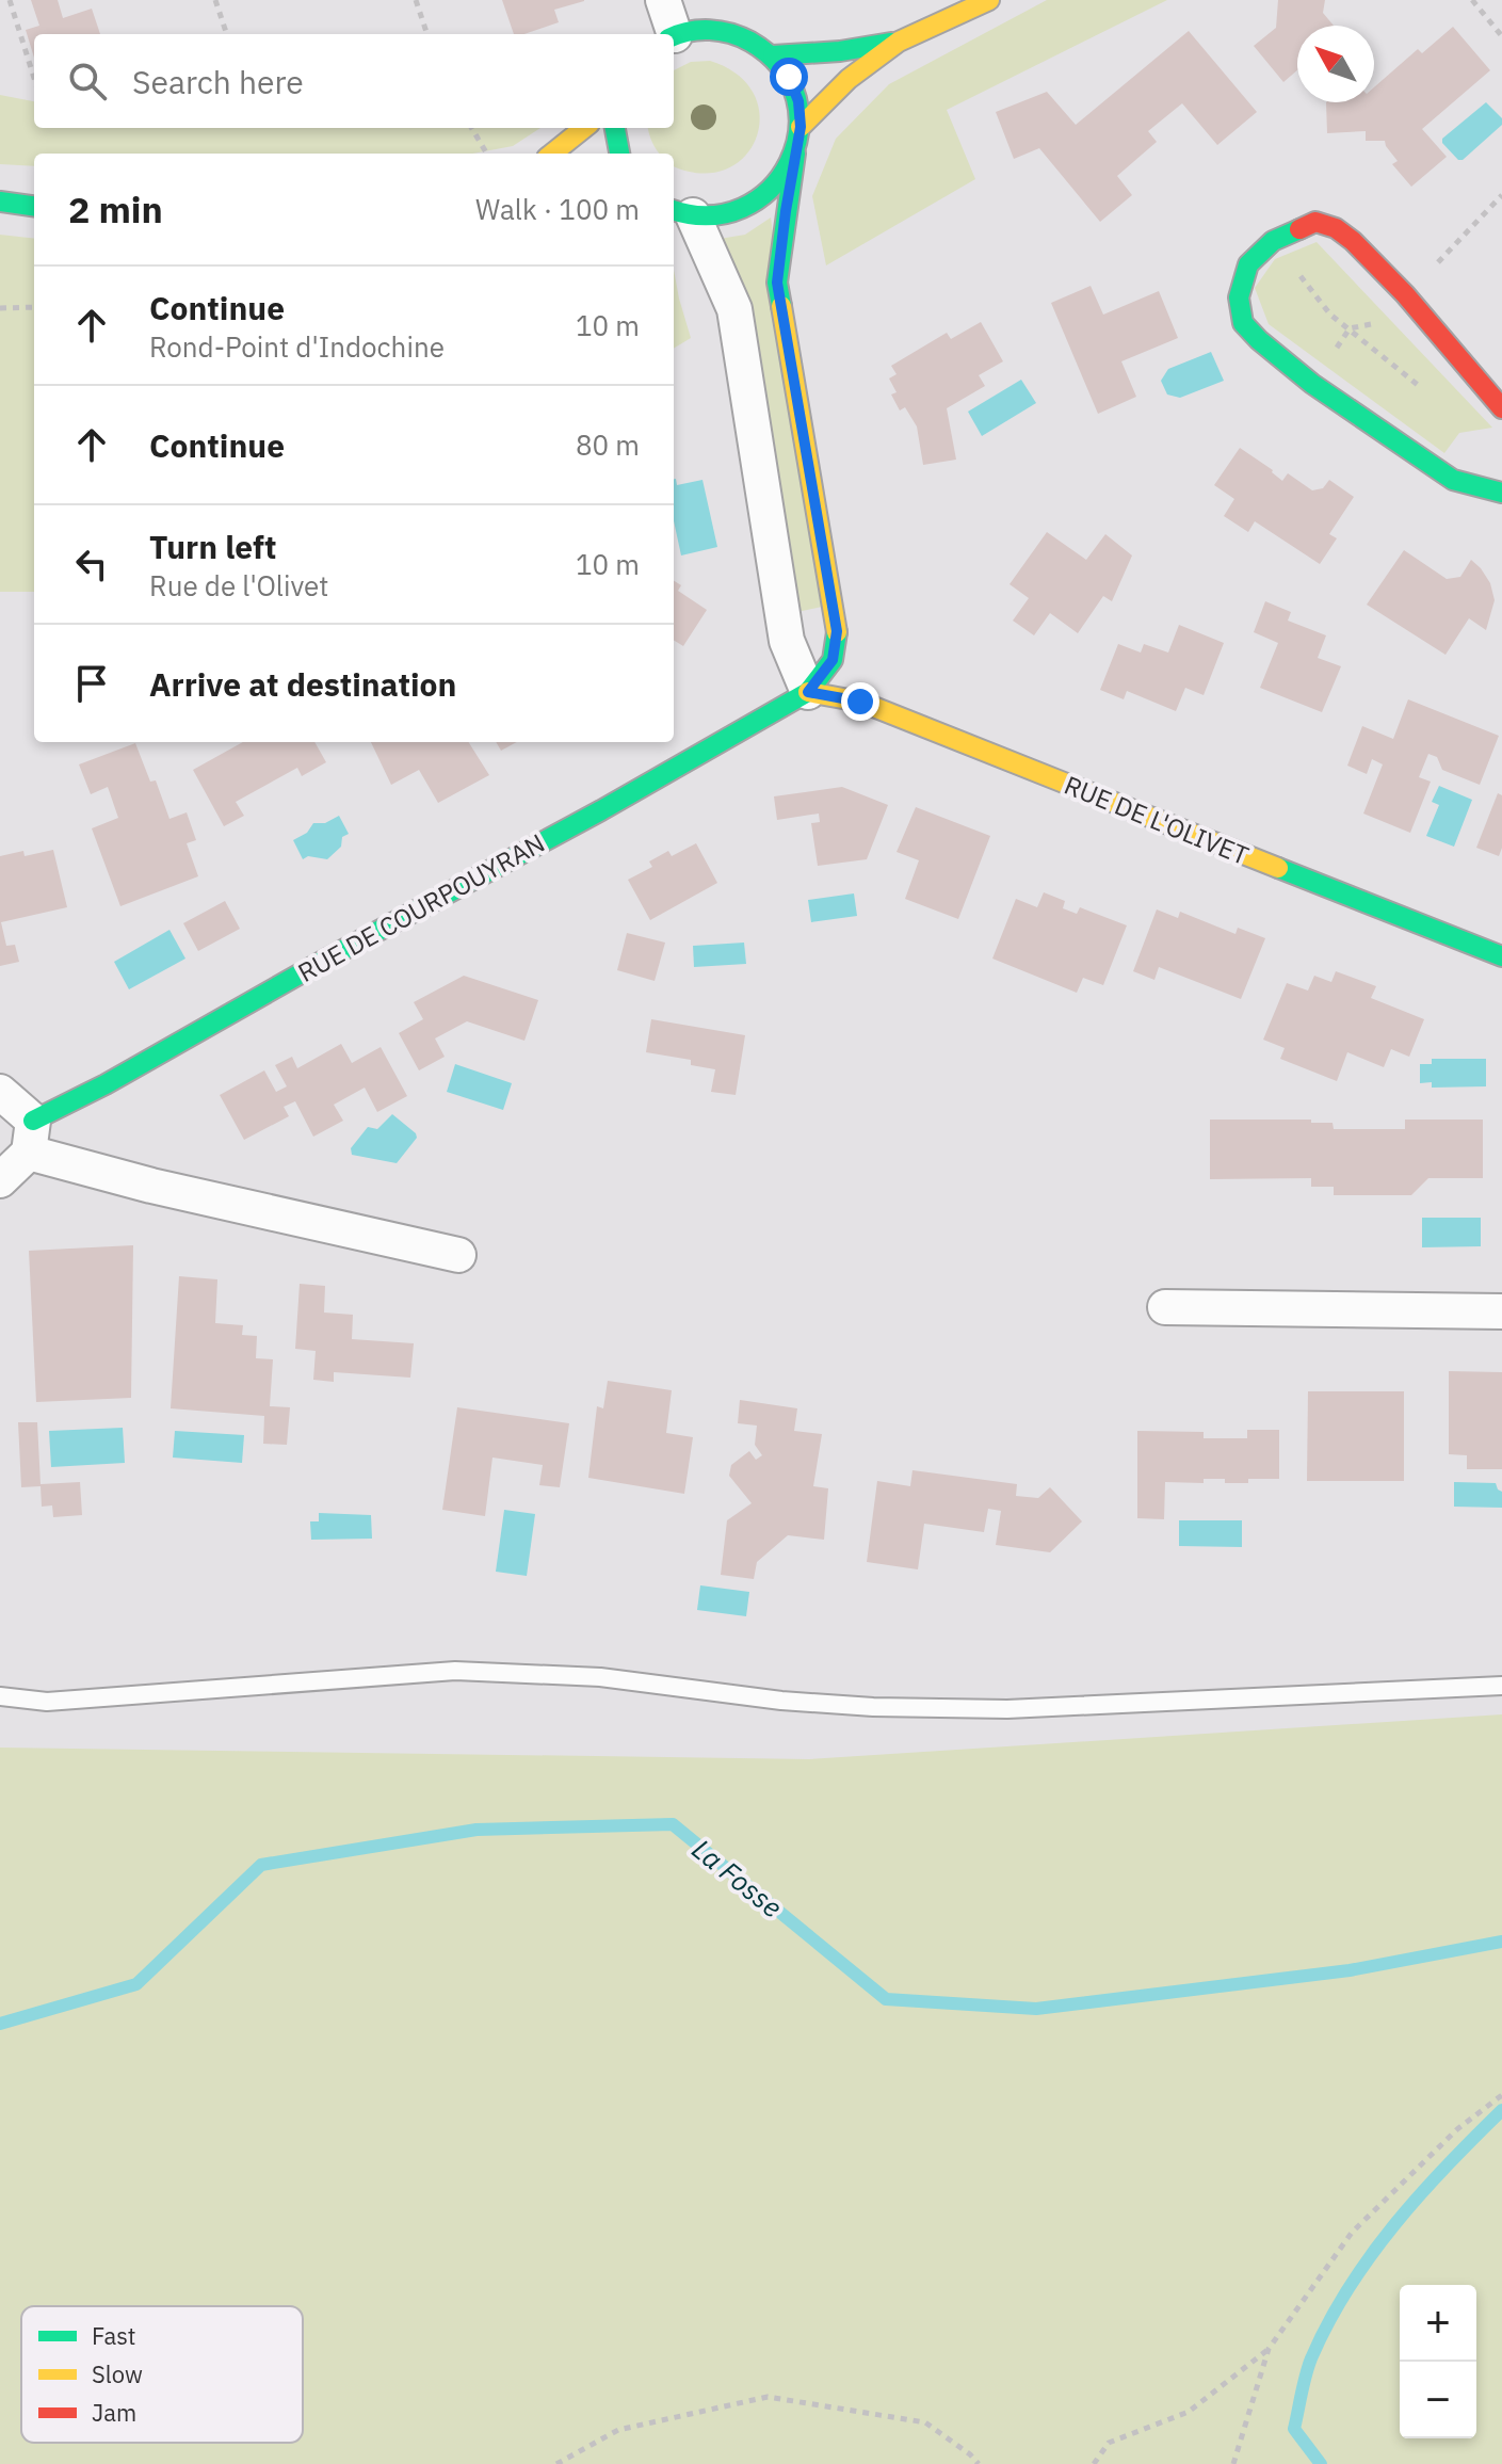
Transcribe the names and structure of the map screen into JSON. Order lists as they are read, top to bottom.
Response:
{
  "streets": {
    "street": ["RUE DE L'OLIVET", "RUE DE COURPOUYRAN"]
  },
  "crossings": [
    ["RUE DE L'OLIVET", "RUE DE COURPOUYRAN"]
  ],
  "water": ["La Fosse"],
  "legend": ["Fast", "Slow", "Jam"],
  "north": "top left",
  "page": {
    "search": "Search here",
    "heading": ["2 min", "Walk · 100 m"],
    "list": [
      ["Continue", "Rond-Point d'Indochine", "10 m"],
      ["Continue", "80 m"],
      ["Turn left", "Rue de l'Olivet", "10 m"],
      "Arrive at destination"
    ],
    "map_buttons": ["+", "−"]
  }
}
